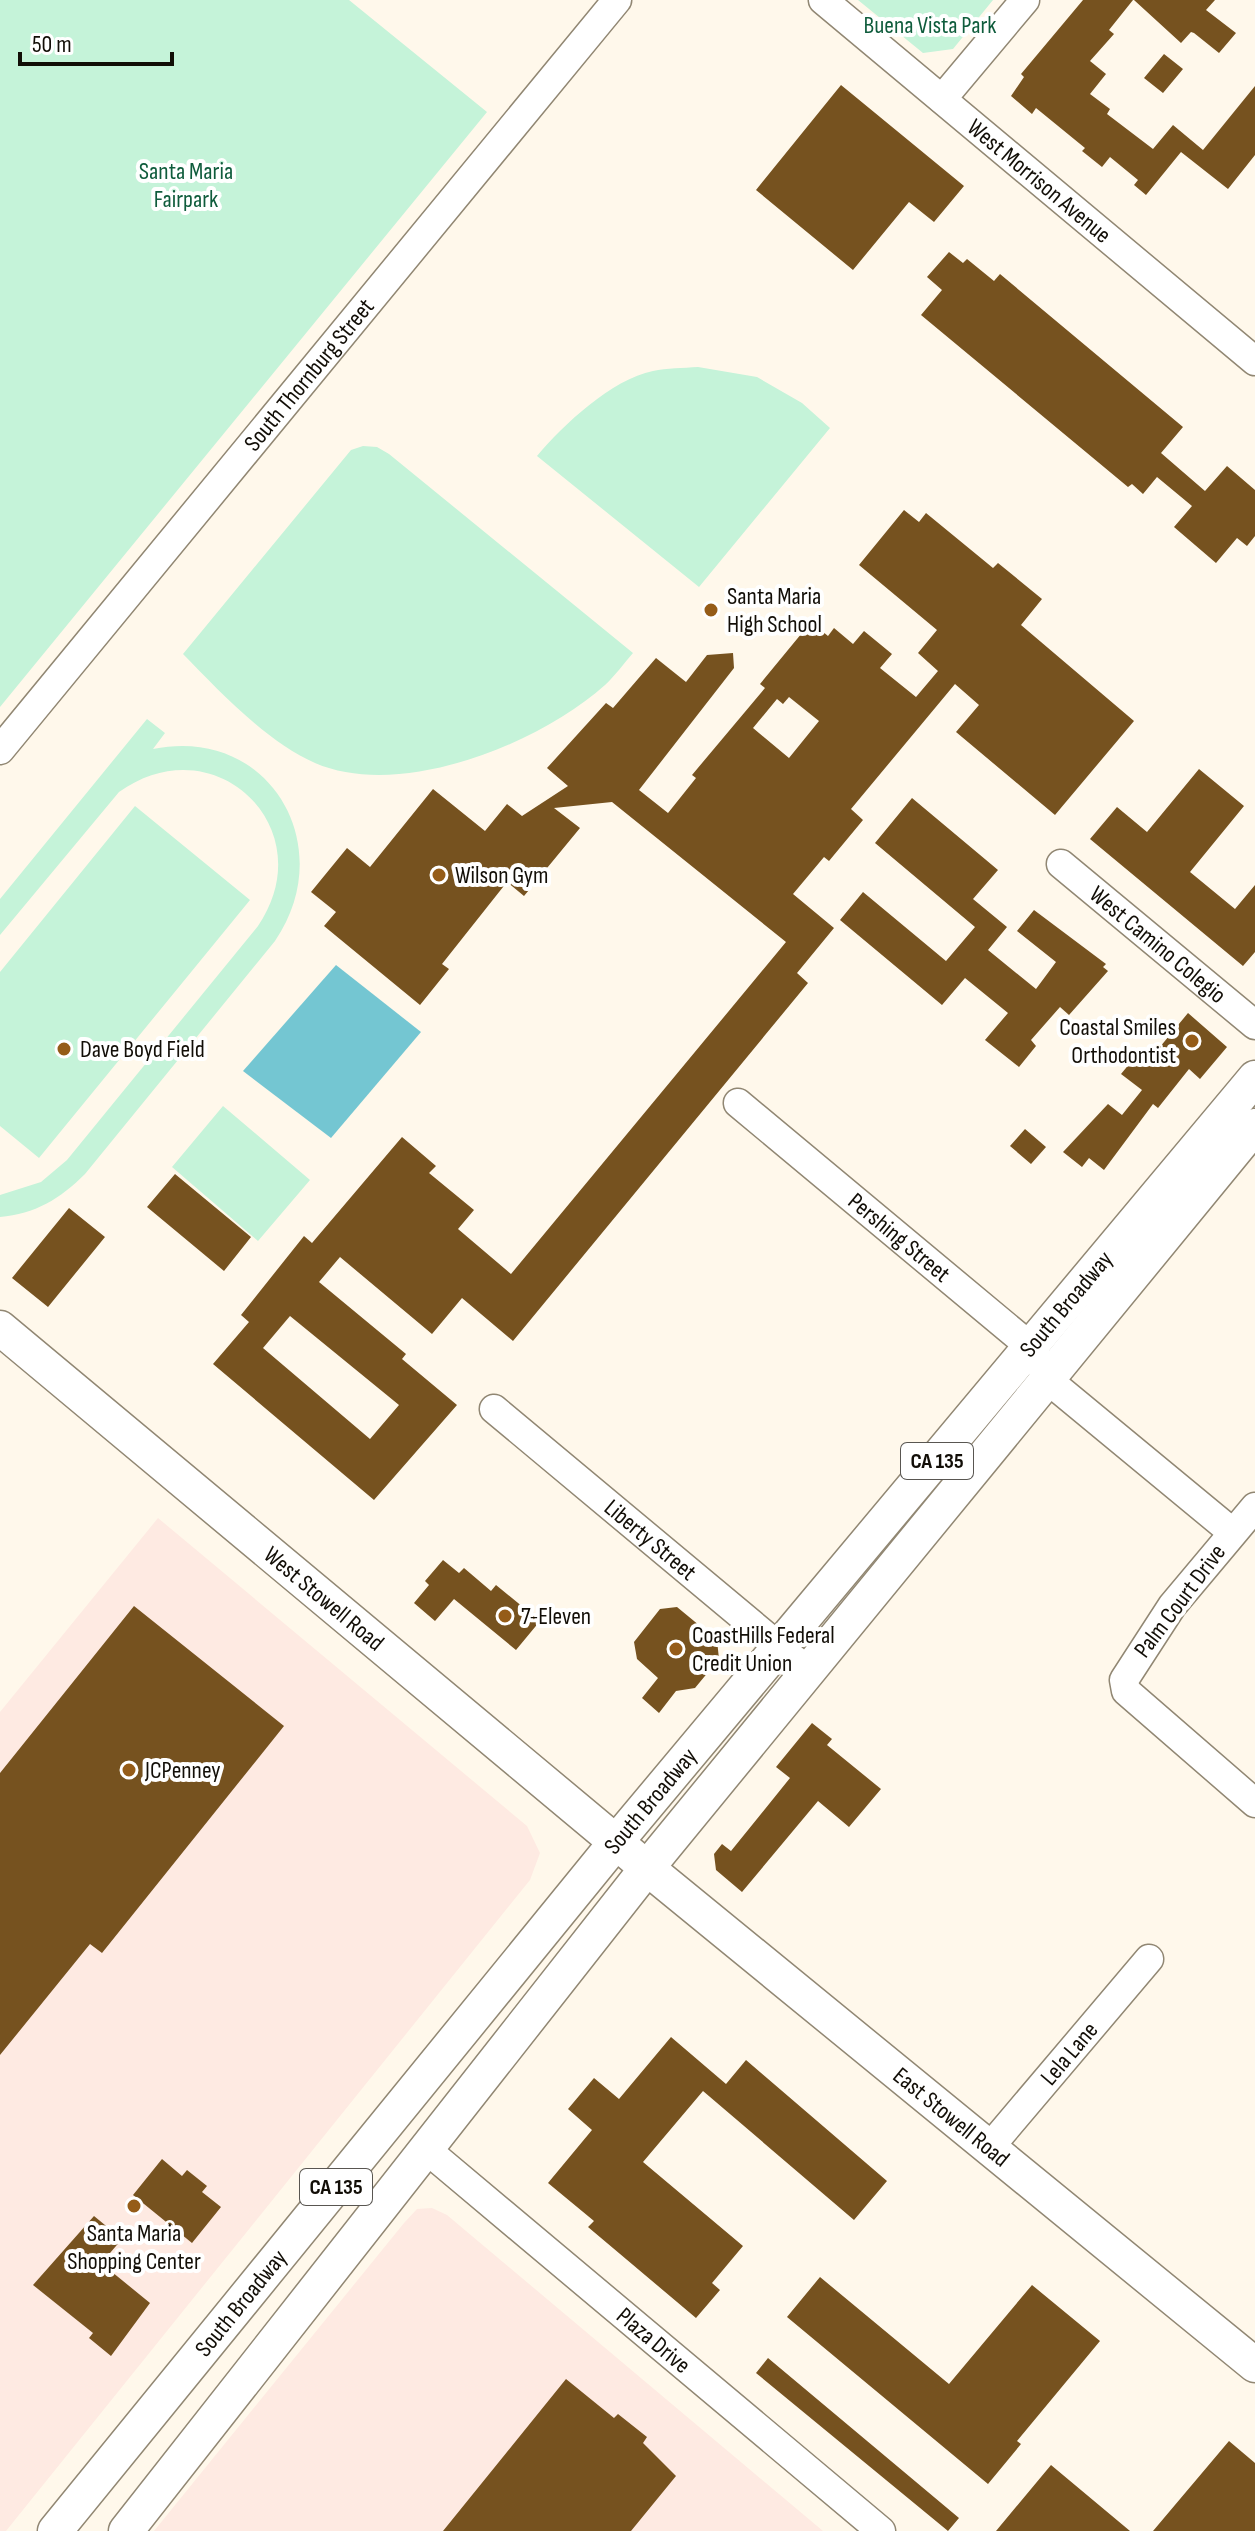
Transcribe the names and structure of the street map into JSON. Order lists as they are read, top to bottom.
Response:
{
  "streets": {
    "main road": [
      "South Broadway",
      "CA 135",
      "West Stowell Road",
      "East Stowell Road"
    ],
    "street": [
      "West Morrison Avenue",
      "South Thornburg Street",
      "West Camino Colegio",
      "Pershing Street",
      "Liberty Street",
      "Palm Court Drive",
      "Lela Lane",
      "Plaza Drive"
    ]
  },
  "crossings": [
    ["Pershing Street", "South Broadway"],
    ["Pershing Street", "Palm Court Drive"],
    ["South Broadway", "Liberty Street"],
    ["South Broadway", "West Stowell Road"],
    ["South Broadway", "Palm Court Drive"],
    ["South Broadway", "East Stowell Road"],
    ["South Broadway", "Plaza Drive"],
    ["West Stowell Road", "East Stowell Road"],
    ["Lela Lane", "East Stowell Road"]
  ],
  "parks": ["Buena Vista Park", "Santa Maria Fairpark"],
  "places": [
    "Santa Maria High School",
    "Wilson Gym",
    "Coastal Smiles Orthodontist",
    "Dave Boyd Field",
    "7-Eleven",
    "CoastHills Federal Credit Union",
    "JCPenney",
    "Santa Maria Shopping Center"
  ],
  "scale_bar": "50 m"
}
